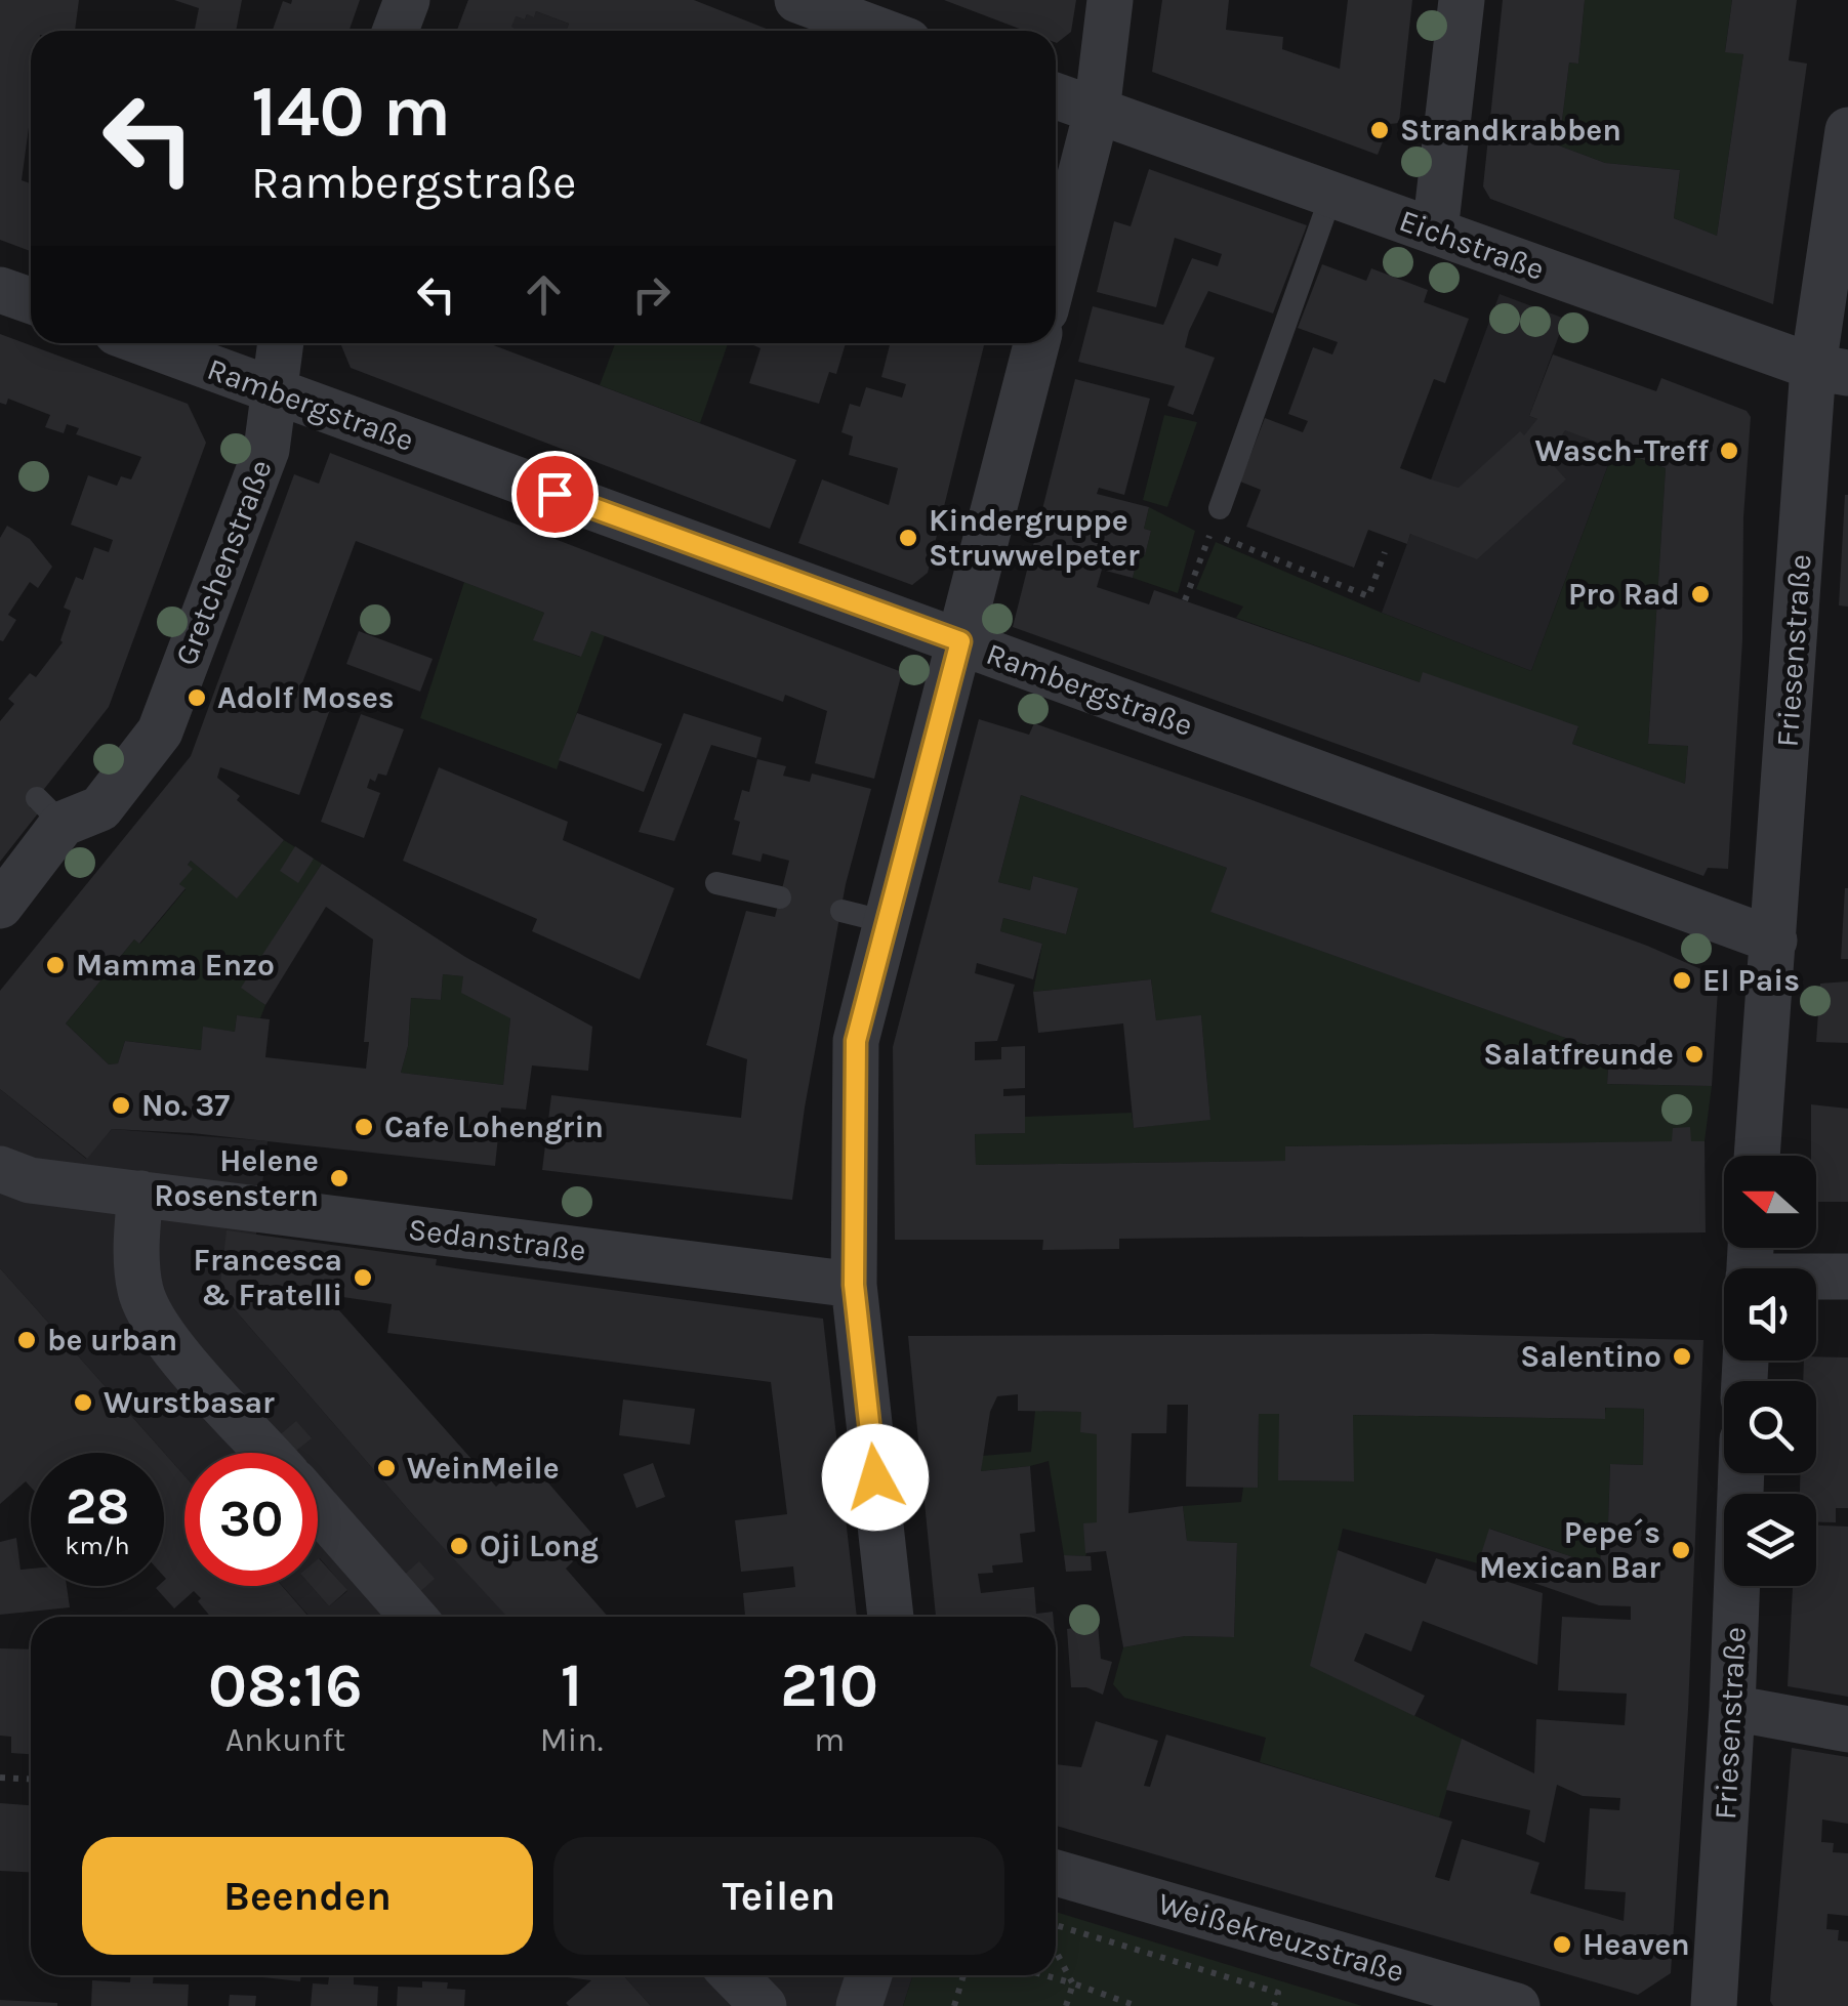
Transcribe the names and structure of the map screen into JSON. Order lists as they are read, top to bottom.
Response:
{
  "streets": {
    "street": [
      "Eichstraße",
      "Rambergstraße",
      "Gretchenstraße",
      "Friesenstraße",
      "Sedanstraße",
      "Weißekreuzstraße"
    ]
  },
  "crossings": [
    ["Eichstraße", "Friesenstraße"],
    ["Rambergstraße", "Gretchenstraße"],
    ["Rambergstraße", "Friesenstraße"]
  ],
  "places": [
    "Strandkrabben",
    "Wasch-Treff",
    "Kindergruppe Struwwelpeter",
    "Pro Rad",
    "Adolf Moses",
    "Mamma Enzo",
    "El Pais",
    "Salatfreunde",
    "No. 37",
    "Cafe Lohengrin",
    "Helene Rosenstern",
    "Francesca & Fratelli",
    "be urban",
    "Salentino",
    "Wurstbasar",
    "WeinMeile",
    "Oji Long",
    "Pepe´s Mexican Bar",
    "Heaven"
  ],
  "north": "left",
  "page": {
    "turn": ["140 m", "Rambergstraße"],
    "speed": "28 km/h",
    "limit": "30",
    "eta": [
      "08:16",
      "Ankunft",
      "1",
      "Min.",
      "210",
      "m"
    ],
    "buttons": ["Beenden", "Teilen"]
  }
}
